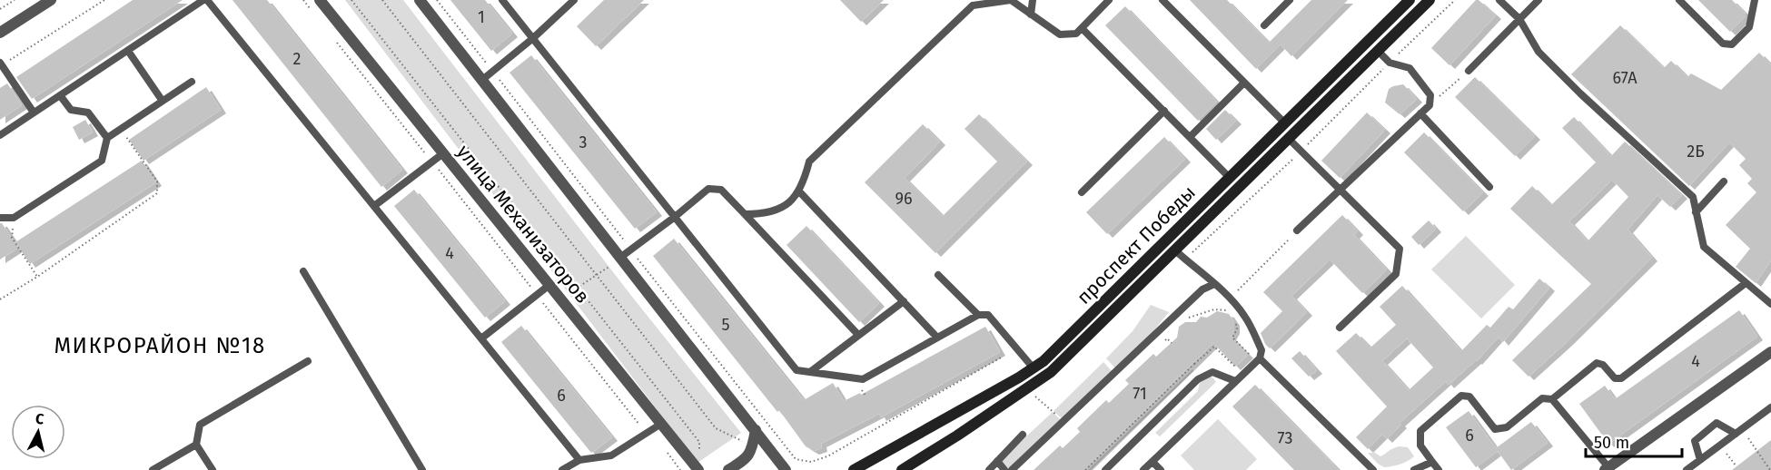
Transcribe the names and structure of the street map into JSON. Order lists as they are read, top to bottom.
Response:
{
  "streets": {
    "main road": ["проспект Победы"],
    "street": ["улица Механизаторов"]
  },
  "districts": ["МИКРОРАЙОН №18"],
  "house_numbers": [
    "1",
    "2",
    "67А",
    "3",
    "2Б",
    "96",
    "4",
    "5",
    "4",
    "71",
    "6",
    "6",
    "73"
  ],
  "scale_bar": "50 m",
  "north": "top"
}
